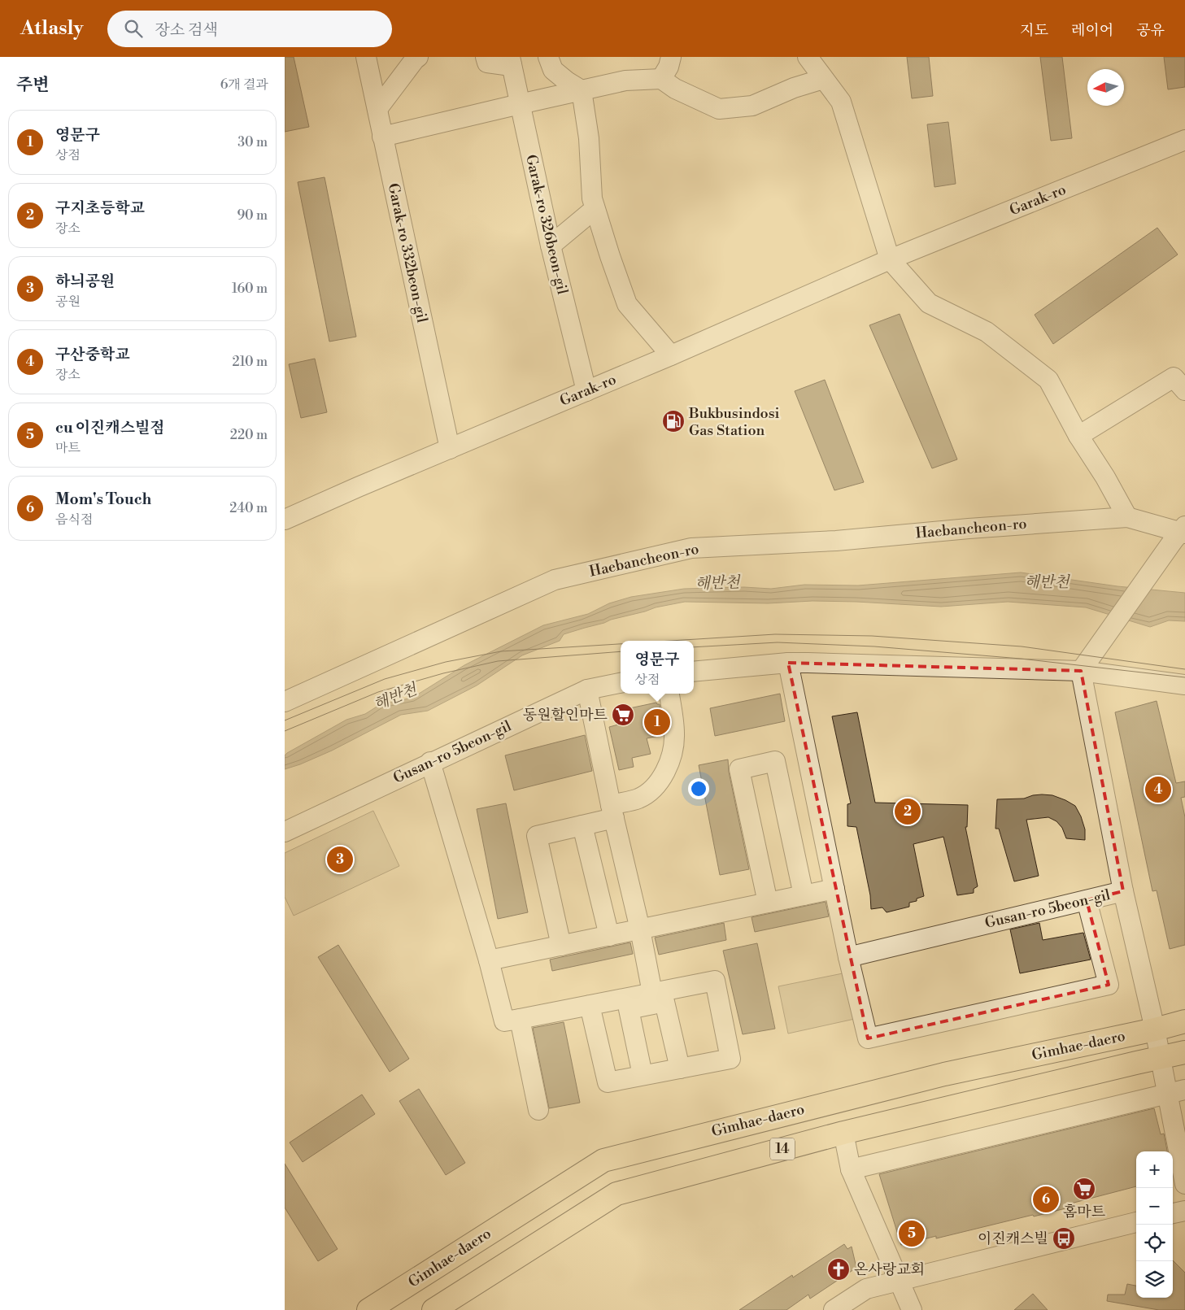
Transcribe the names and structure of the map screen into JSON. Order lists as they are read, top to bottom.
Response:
{
  "streets": {
    "main road": ["Gimhae-daero", "14"],
    "street": [
      "Garak-ro",
      "Garak-ro 326beon-gil",
      "Garak-ro 332beon-gil",
      "Haebancheon-ro",
      "Gusan-ro 5beon-gil"
    ]
  },
  "crossings": [
    ["Garak-ro", "Garak-ro 326beon-gil"],
    ["Garak-ro", "Garak-ro 332beon-gil"]
  ],
  "water": ["해반천"],
  "places": {
    "fuel station": ["Bukbusindosi Gas Station"],
    "supermarket": ["동원할인마트", "홈마트"],
    "bus stop": ["이진캐스빌"],
    "church": ["온사랑교회"]
  },
  "north": "left",
  "page": {
    "header": "Atlasly",
    "search": "장소 검색",
    "nav": ["지도", "레이어", "공유"],
    "heading": ["주변", "6개 결과"],
    "list": [
      {
        "mark": "1",
        "name": "영문구",
        "note": "상점",
        "value": "30 m"
      },
      {
        "mark": "2",
        "name": "구지초등학교",
        "note": "장소",
        "value": "90 m"
      },
      {
        "mark": "3",
        "name": "하늬공원",
        "note": "공원",
        "value": "160 m"
      },
      {
        "mark": "4",
        "name": "구산중학교",
        "note": "장소",
        "value": "210 m"
      },
      {
        "mark": "5",
        "name": "cu 이진캐스빌점",
        "note": "마트",
        "value": "220 m"
      },
      {
        "mark": "6",
        "name": "Mom's Touch",
        "note": "음식점",
        "value": "240 m"
      }
    ],
    "popup": ["영문구", "상점"],
    "pins": [
      "1",
      "4",
      "2",
      "3",
      "6",
      "5"
    ],
    "map_buttons": ["+", "−"]
  }
}
